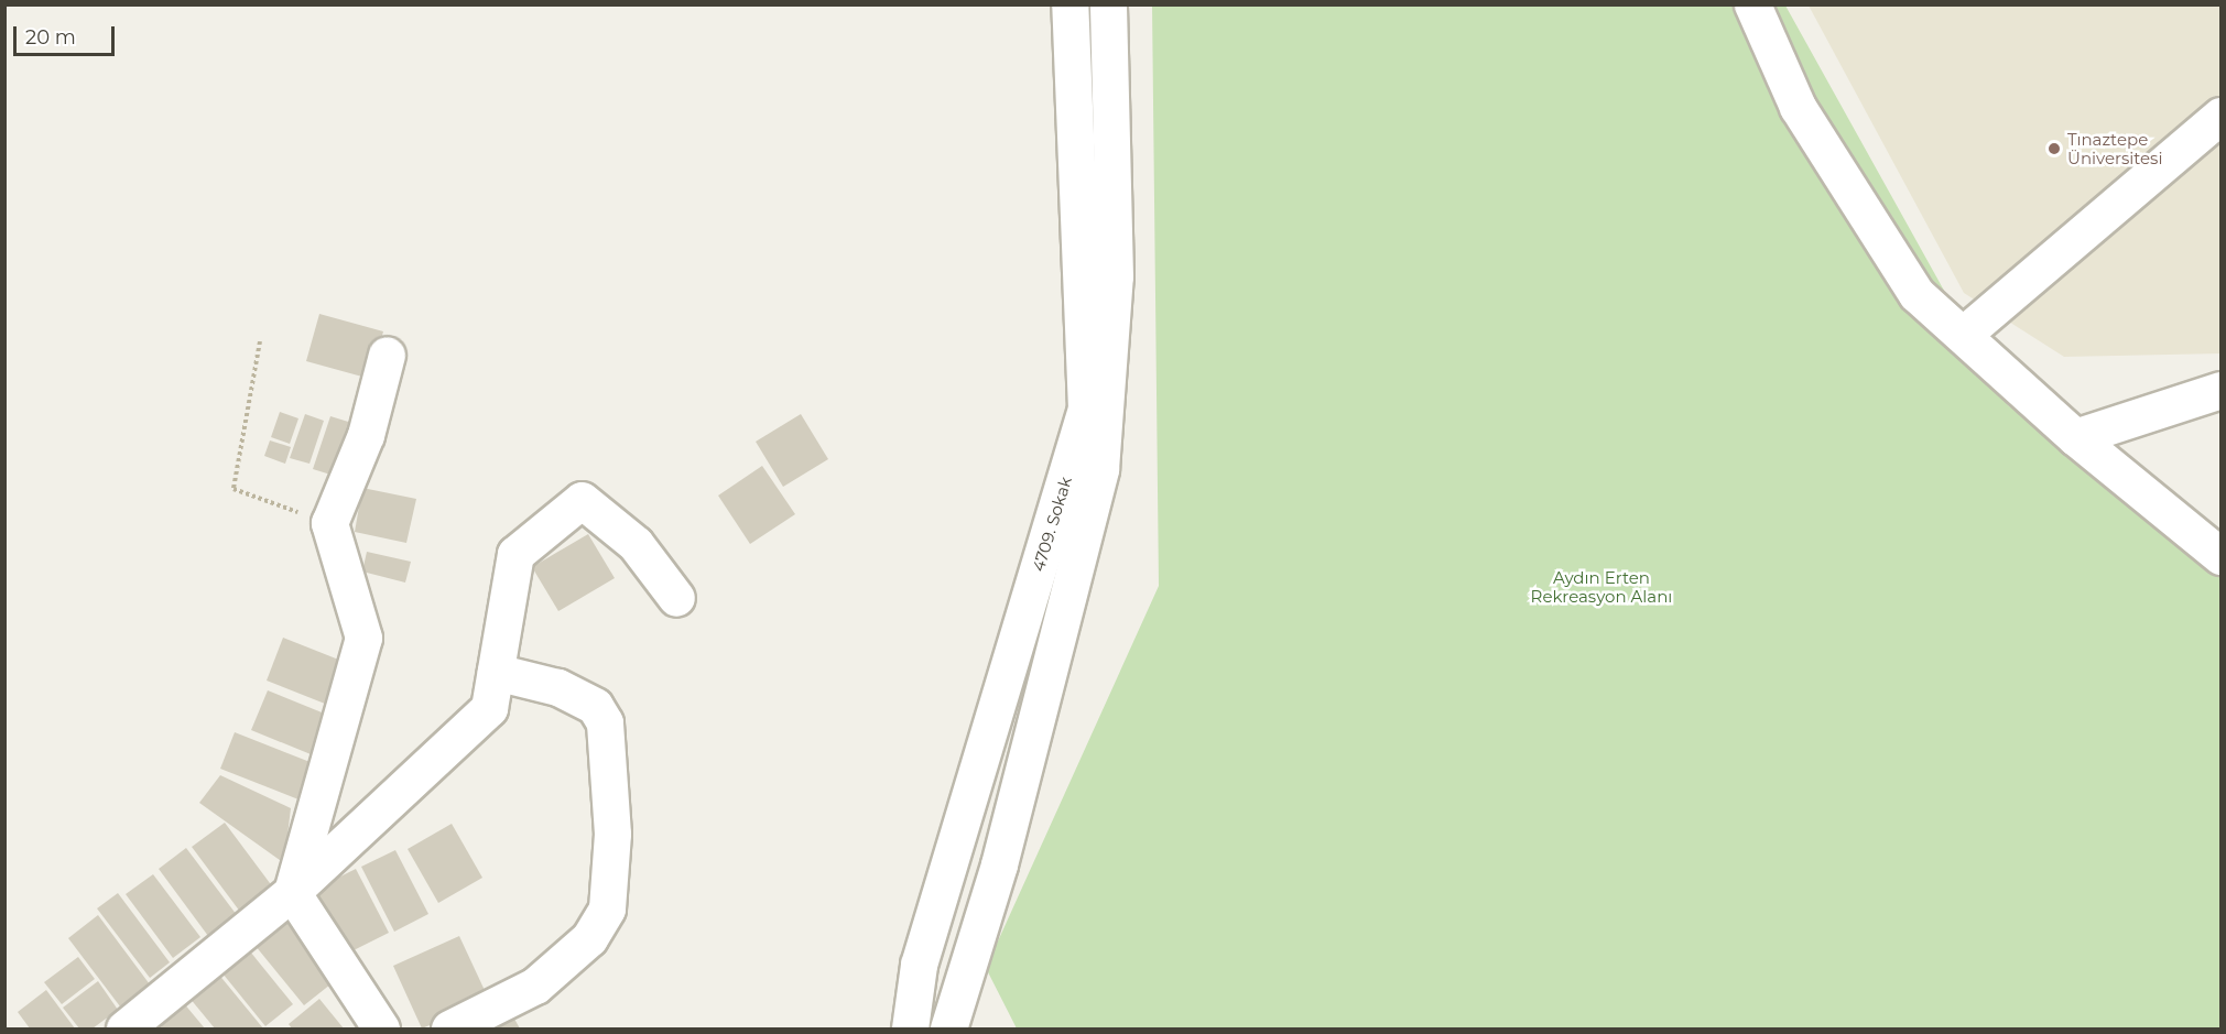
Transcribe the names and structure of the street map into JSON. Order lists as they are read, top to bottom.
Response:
{
  "streets": {
    "street": ["4709. Sokak"]
  },
  "parks": ["Aydın Erten Rekreasyon Alanı"],
  "places": ["Tınaztepe Üniversitesi"],
  "scale_bar": "20 m"
}
